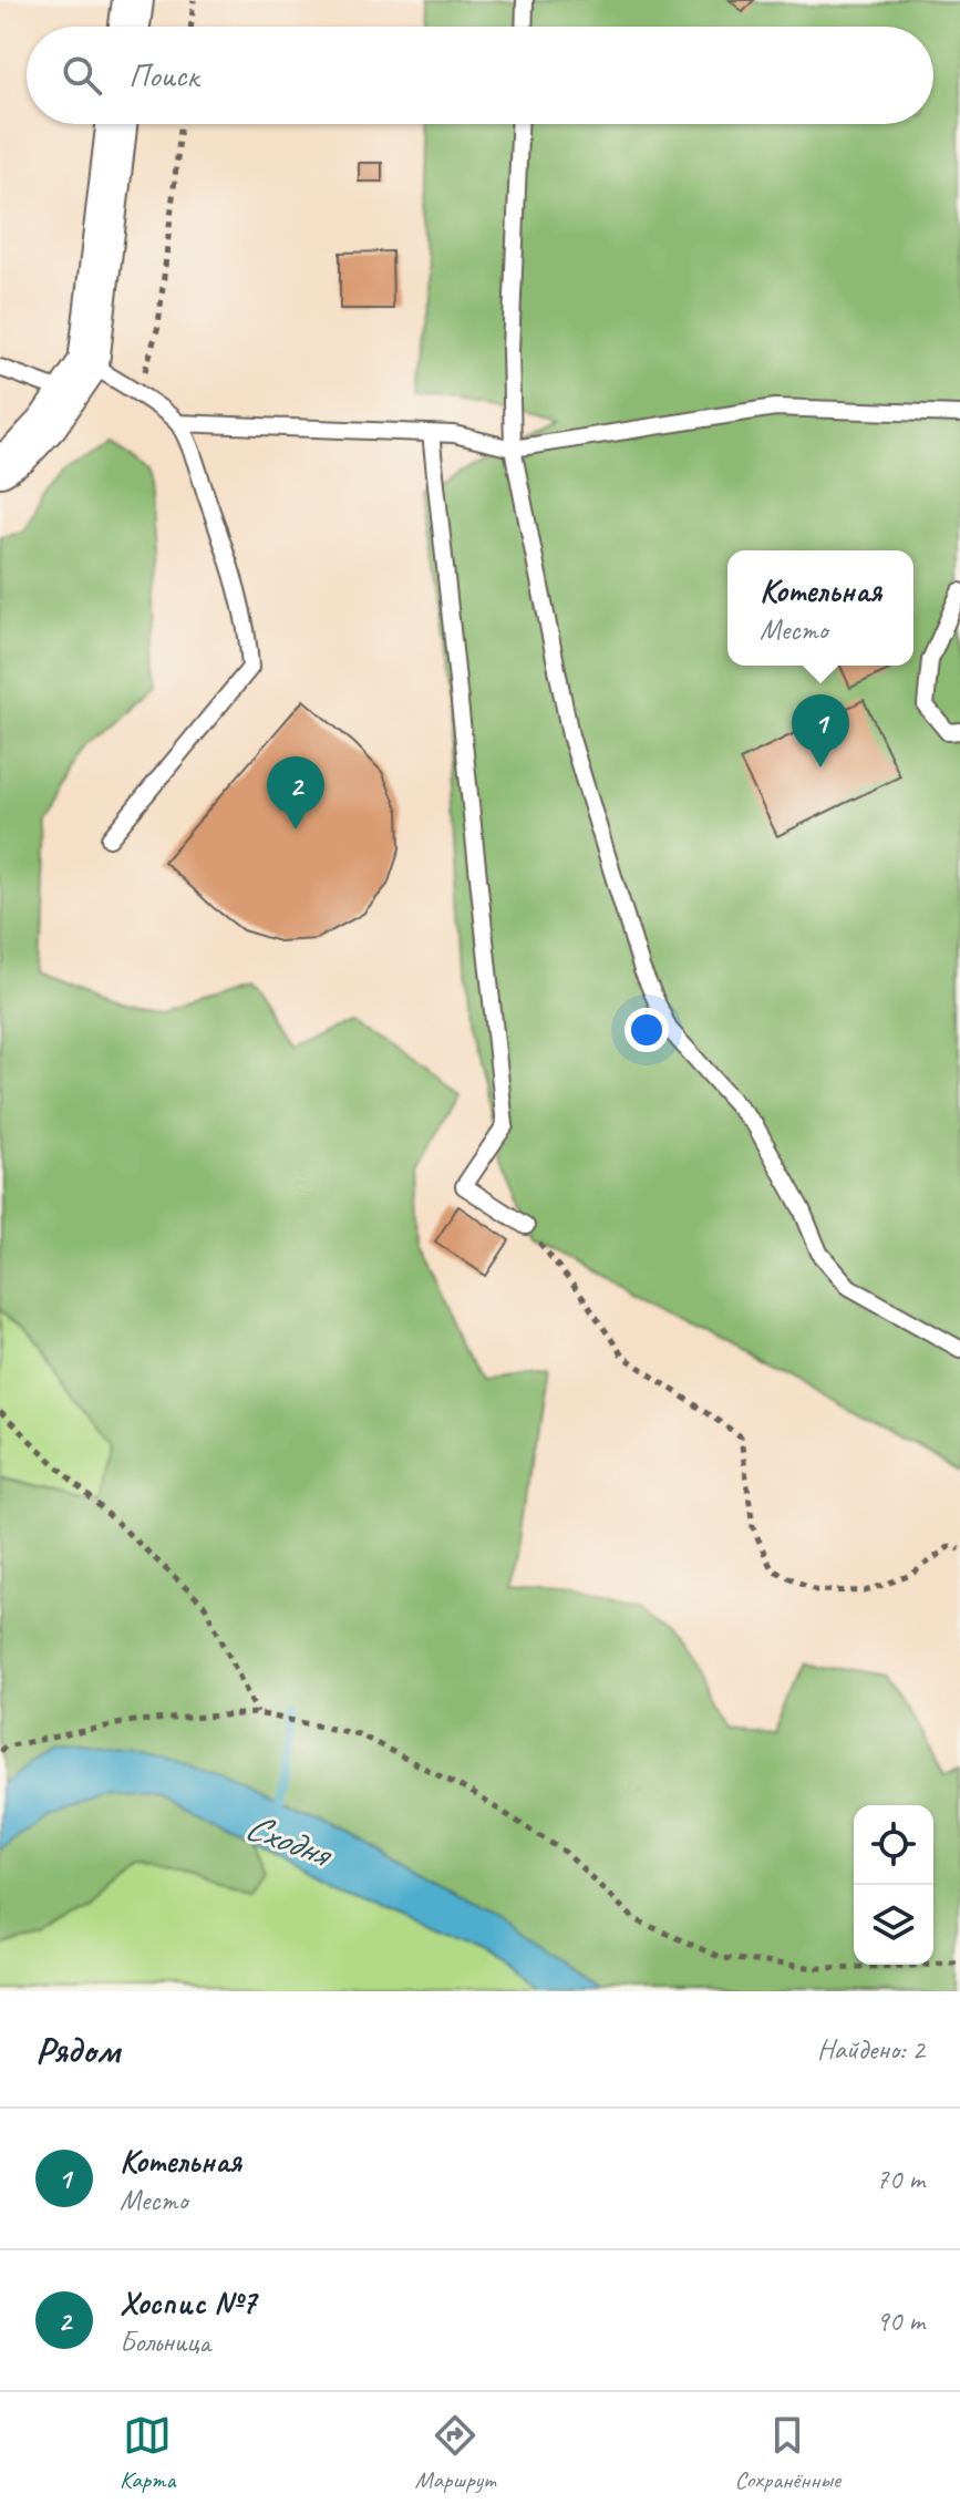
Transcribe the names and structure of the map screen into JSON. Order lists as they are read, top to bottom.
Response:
{
  "water": ["Сходня"],
  "page": {
    "search": "Поиск",
    "popup": ["Котельная", "Место"],
    "pins": ["1", "2"],
    "heading": ["Рядом", "Найдено: 2"],
    "list": [
      {
        "mark": "1",
        "name": "Котельная",
        "note": "Место",
        "value": "70 m"
      },
      {
        "mark": "2",
        "name": "Хоспис №7",
        "note": "Больница",
        "value": "90 m"
      }
    ],
    "nav": ["Карта", "Маршрут", "Сохранённые"]
  }
}
